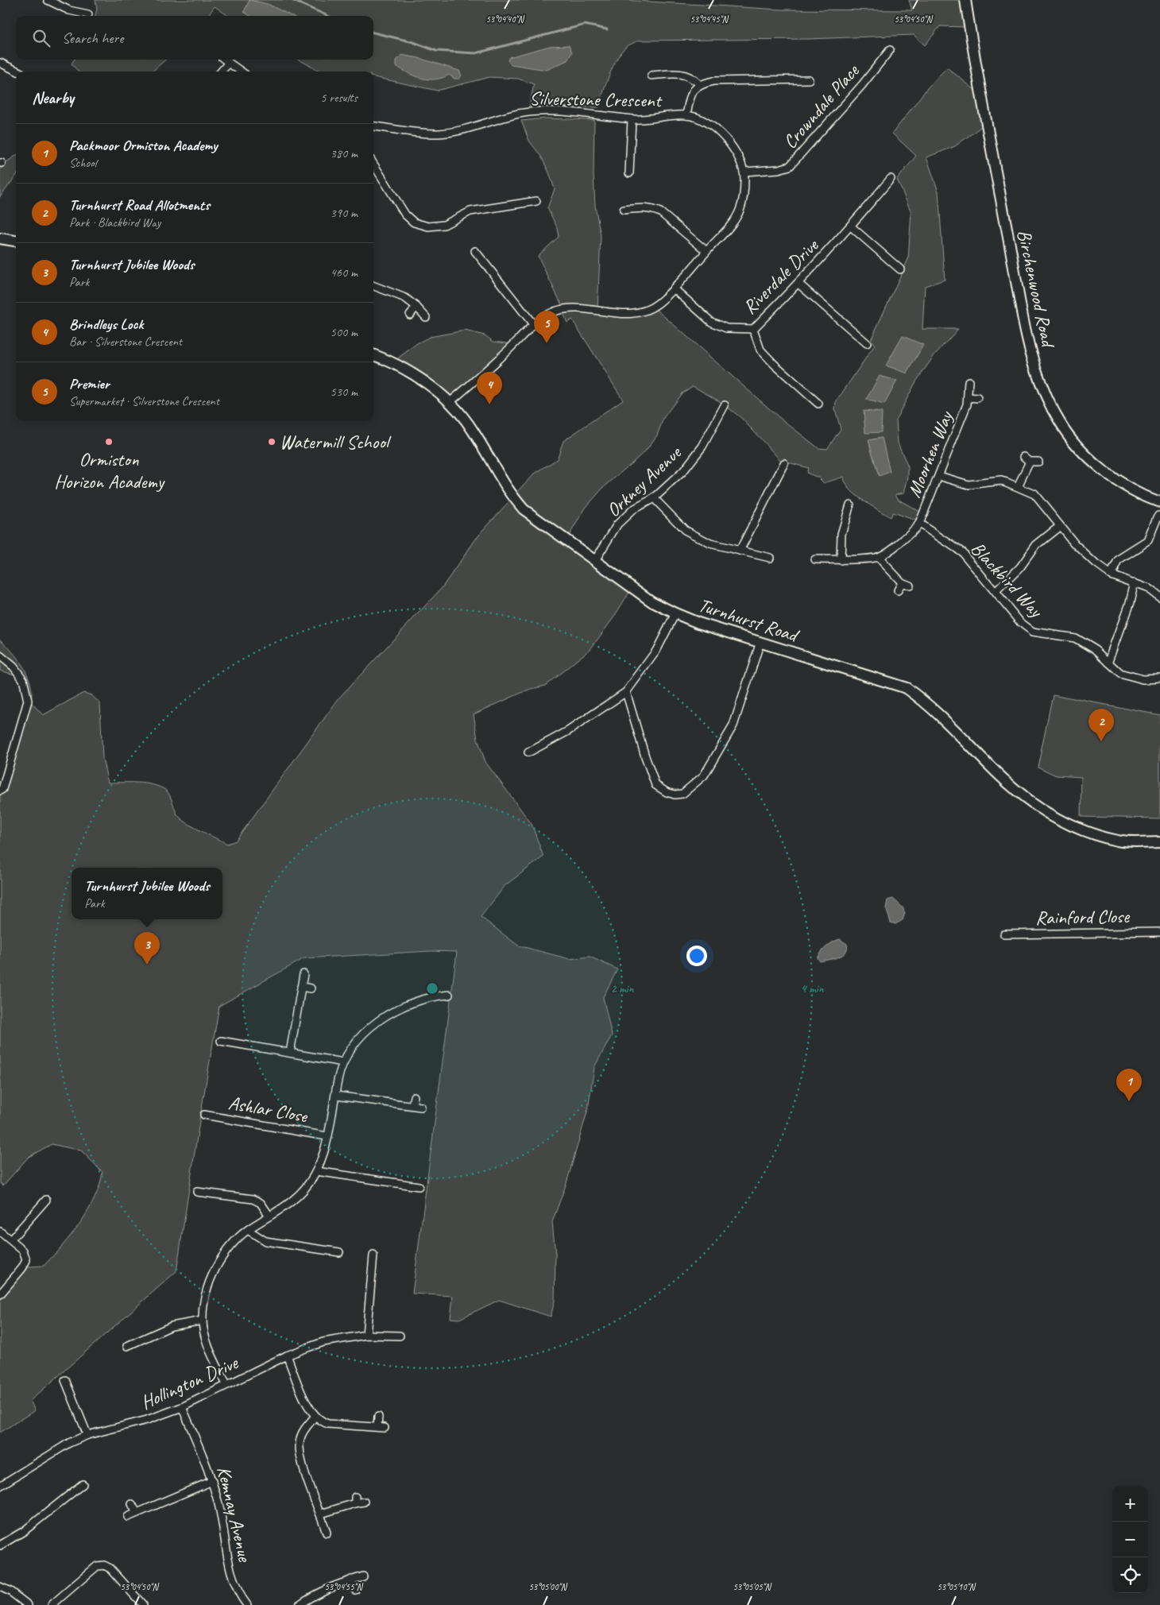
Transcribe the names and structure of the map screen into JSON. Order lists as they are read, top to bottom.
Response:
{
  "streets": {
    "street": [
      "Silverstone Crescent",
      "Crowndale Place",
      "Riverdale Drive",
      "Birchenwood Road",
      "Moorhen Way",
      "Orkney Avenue",
      "Blackbird Way",
      "Turnhurst Road",
      "Rainford Close",
      "Ashlar Close",
      "Hollington Drive",
      "Kemnay Avenue"
    ]
  },
  "crossings": [
    ["Silverstone Crescent", "Crowndale Place"],
    ["Silverstone Crescent", "Riverdale Drive"],
    ["Silverstone Crescent", "Turnhurst Road"],
    ["Moorhen Way", "Blackbird Way"],
    ["Orkney Avenue", "Turnhurst Road"],
    ["Hollington Drive", "Kemnay Avenue"]
  ],
  "places": ["Ormiston Horizon Academy", "Watermill School"],
  "page": {
    "search": "Search here",
    "heading": ["Nearby", "5 results"],
    "list": [
      {
        "mark": "1",
        "name": "Packmoor Ormiston Academy",
        "note": "School",
        "value": "380 m"
      },
      {
        "mark": "2",
        "name": "Turnhurst Road Allotments",
        "note": "Park · Blackbird Way",
        "value": "390 m"
      },
      {
        "mark": "3",
        "name": "Turnhurst Jubilee Woods",
        "note": "Park",
        "value": "460 m"
      },
      {
        "mark": "4",
        "name": "Brindleys Lock",
        "note": "Bar · Silverstone Crescent",
        "value": "500 m"
      },
      {
        "mark": "5",
        "name": "Premier",
        "note": "Supermarket · Silverstone Crescent",
        "value": "530 m"
      }
    ],
    "pins": [
      "5",
      "4",
      "2",
      "3",
      "1"
    ],
    "popup": ["Turnhurst Jubilee Woods", "Park"],
    "map_buttons": ["+", "−"]
  },
  "coordinates": [
    "53°04'40\"N",
    "53°04'45\"N",
    "53°04'50\"N",
    "53°04'55\"N",
    "53°05'00\"N",
    "53°05'05\"N",
    "53°05'10\"N"
  ],
  "rings": ["2 min", "4 min"]
}
